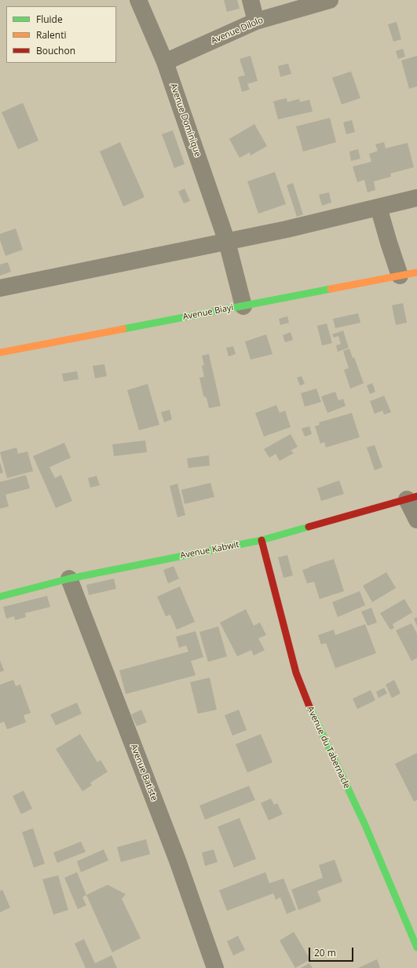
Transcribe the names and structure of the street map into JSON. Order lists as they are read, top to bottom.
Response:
{
  "streets": {
    "street": [
      "Avenue Dilolo",
      "Avenue Dominique",
      "Avenue Biayi",
      "Avenue Kabwit",
      "Avenue du Tabernacle",
      "Avenue Batiste"
    ]
  },
  "crossings": [
    ["Avenue Dilolo", "Avenue Dominique"],
    ["Avenue Dominique", "Avenue Biayi"],
    ["Avenue Kabwit", "Avenue du Tabernacle"],
    ["Avenue Kabwit", "Avenue Batiste"]
  ],
  "legend": ["Fluide", "Ralenti", "Bouchon"],
  "scale_bar": "20 m"
}
